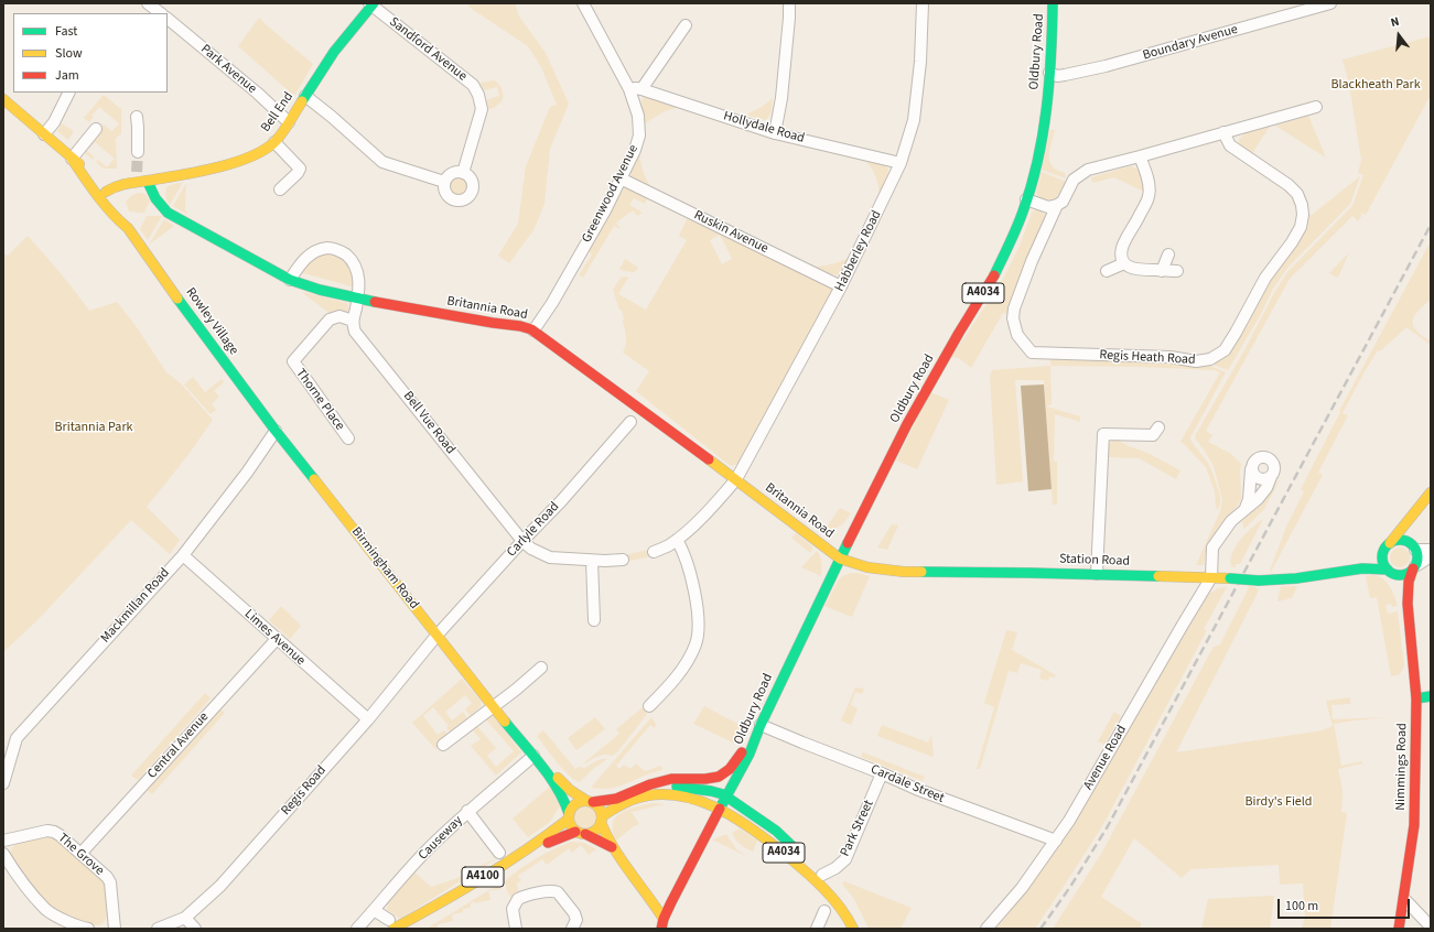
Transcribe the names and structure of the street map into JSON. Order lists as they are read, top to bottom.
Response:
{
  "streets": {
    "main road": [
      "Oldbury Road",
      "Bell End",
      "A4034",
      "Britannia Road",
      "Rowley Village",
      "Station Road",
      "Birmingham Road",
      "Nimmings Road",
      "A4100"
    ],
    "street": [
      "Boundary Avenue",
      "Sandford Avenue",
      "Park Avenue",
      "Hollydale Road",
      "Greenwood Avenue",
      "Ruskin Avenue",
      "Habberley Road",
      "Regis Heath Road",
      "Thorne Place",
      "Bell Vue Road",
      "Carlyle Road",
      "Mackmillan Road",
      "Limes Avenue",
      "Central Avenue",
      "Avenue Road",
      "Cardale Street",
      "Regis Road",
      "Park Street",
      "Causeway",
      "The Grove"
    ]
  },
  "crossings": [
    ["Boundary Avenue", "Oldbury Road"],
    ["Sandford Avenue", "Bell End"],
    ["Oldbury Road", "A4034"],
    ["Oldbury Road", "Britannia Road"],
    ["Oldbury Road", "Station Road"],
    ["Oldbury Road", "Cardale Street"],
    ["Park Avenue", "Bell End"],
    ["Bell End", "Britannia Road"],
    ["Bell End", "Rowley Village"],
    ["Hollydale Road", "Greenwood Avenue"],
    ["Hollydale Road", "Habberley Road"],
    ["Greenwood Avenue", "Ruskin Avenue"],
    ["Greenwood Avenue", "Britannia Road"],
    ["Ruskin Avenue", "Habberley Road"],
    ["Habberley Road", "Britannia Road"],
    ["A4034", "Birmingham Road"],
    ["A4034", "Park Street"],
    ["A4034", "A4100"],
    ["Britannia Road", "Station Road"],
    ["Rowley Village", "Birmingham Road"],
    ["Rowley Village", "Mackmillan Road"],
    ["Thorne Place", "Bell Vue Road"],
    ["Bell Vue Road", "Carlyle Road"],
    ["Carlyle Road", "Birmingham Road"],
    ["Carlyle Road", "Regis Road"],
    ["Station Road", "Avenue Road"],
    ["Station Road", "Nimmings Road"],
    ["Birmingham Road", "Mackmillan Road"],
    ["Birmingham Road", "Regis Road"],
    ["Birmingham Road", "Causeway"],
    ["Birmingham Road", "A4100"],
    ["Mackmillan Road", "Limes Avenue"],
    ["Limes Avenue", "Central Avenue"],
    ["Limes Avenue", "Regis Road"],
    ["Central Avenue", "The Grove"],
    ["Avenue Road", "Cardale Street"],
    ["Cardale Street", "Park Street"]
  ],
  "parks": ["Blackheath Park", "Britannia Park", "Birdy's Field"],
  "legend": ["Fast", "Slow", "Jam"],
  "scale_bar": "100 m",
  "north": "top"
}
